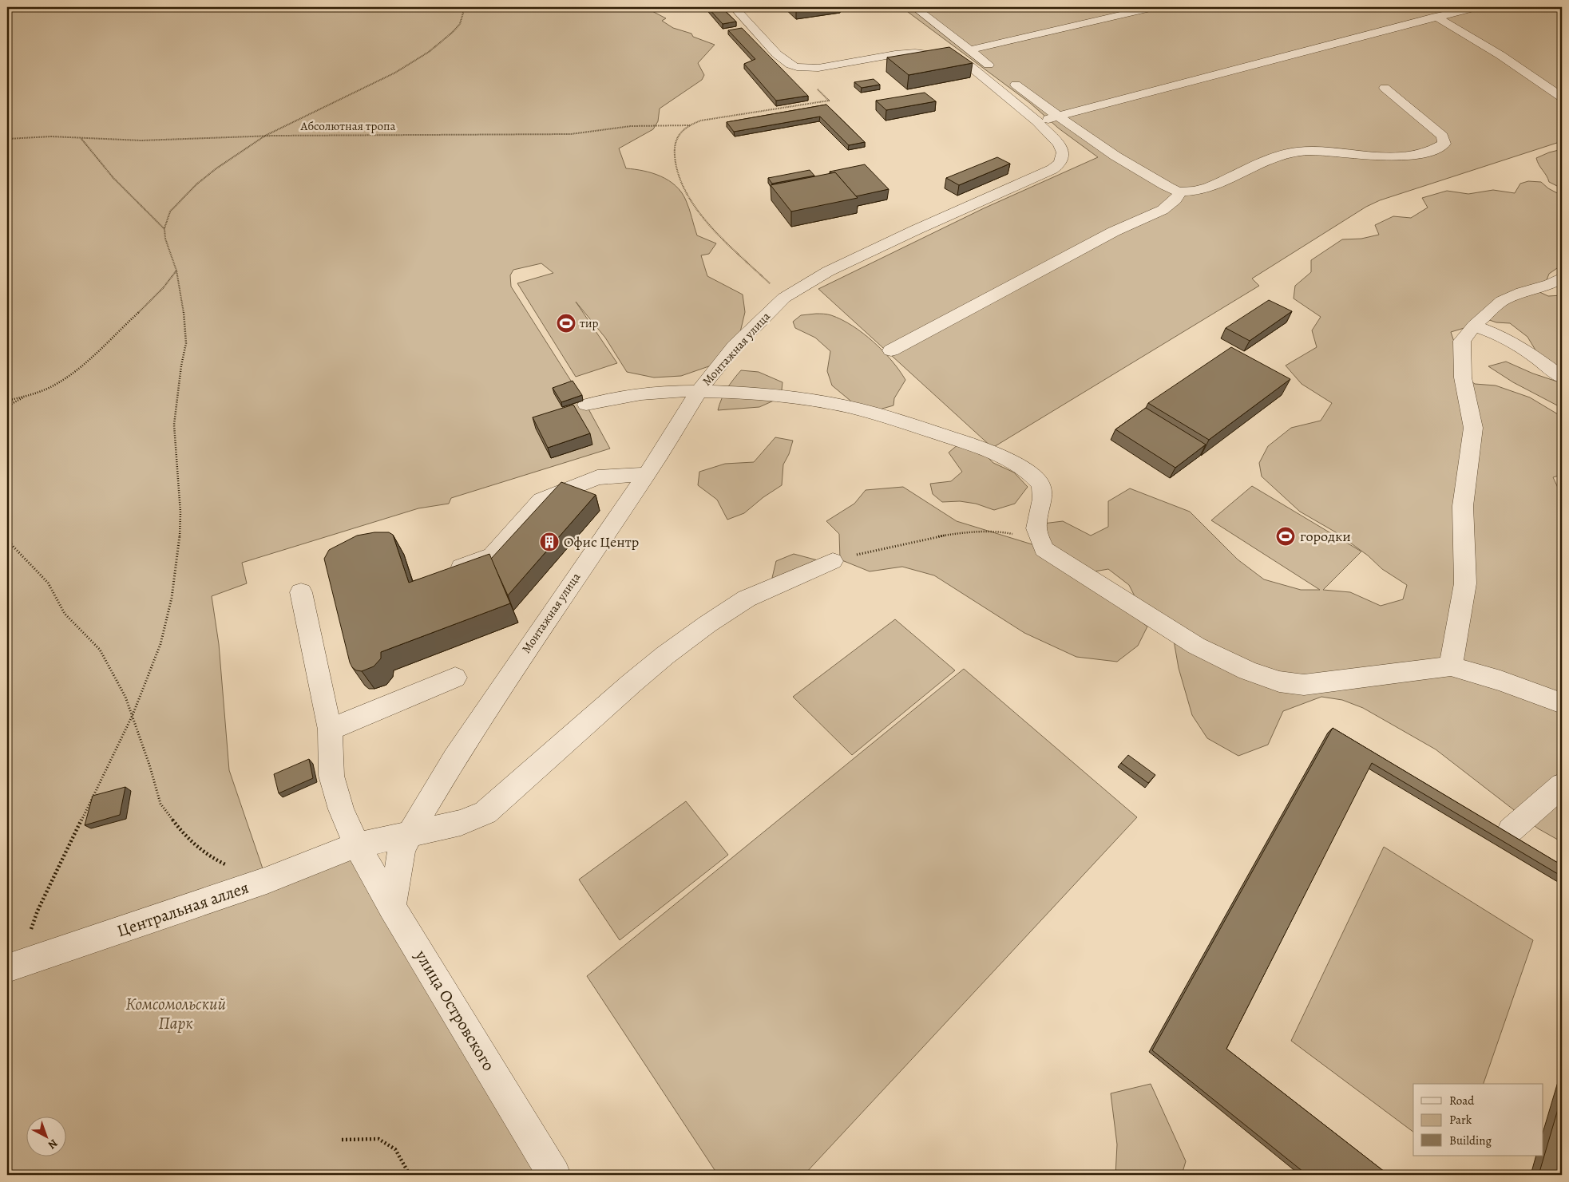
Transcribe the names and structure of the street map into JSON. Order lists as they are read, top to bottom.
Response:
{
  "streets": {
    "street": ["Монтажная улица", "Центральная аллея", "улица Островского"],
    "path": ["Абсолютная тропа"]
  },
  "crossings": [
    ["Монтажная улица", "Центральная аллея"],
    ["Монтажная улица", "улица Островского"],
    ["Центральная аллея", "улица Островского"]
  ],
  "parks": ["Комсомольский Парк"],
  "places": {
    "sports": ["тир", "городки"],
    "building": ["Офис Центр"]
  },
  "legend": ["Road", "Park", "Building"],
  "north": "bottom right"
}
